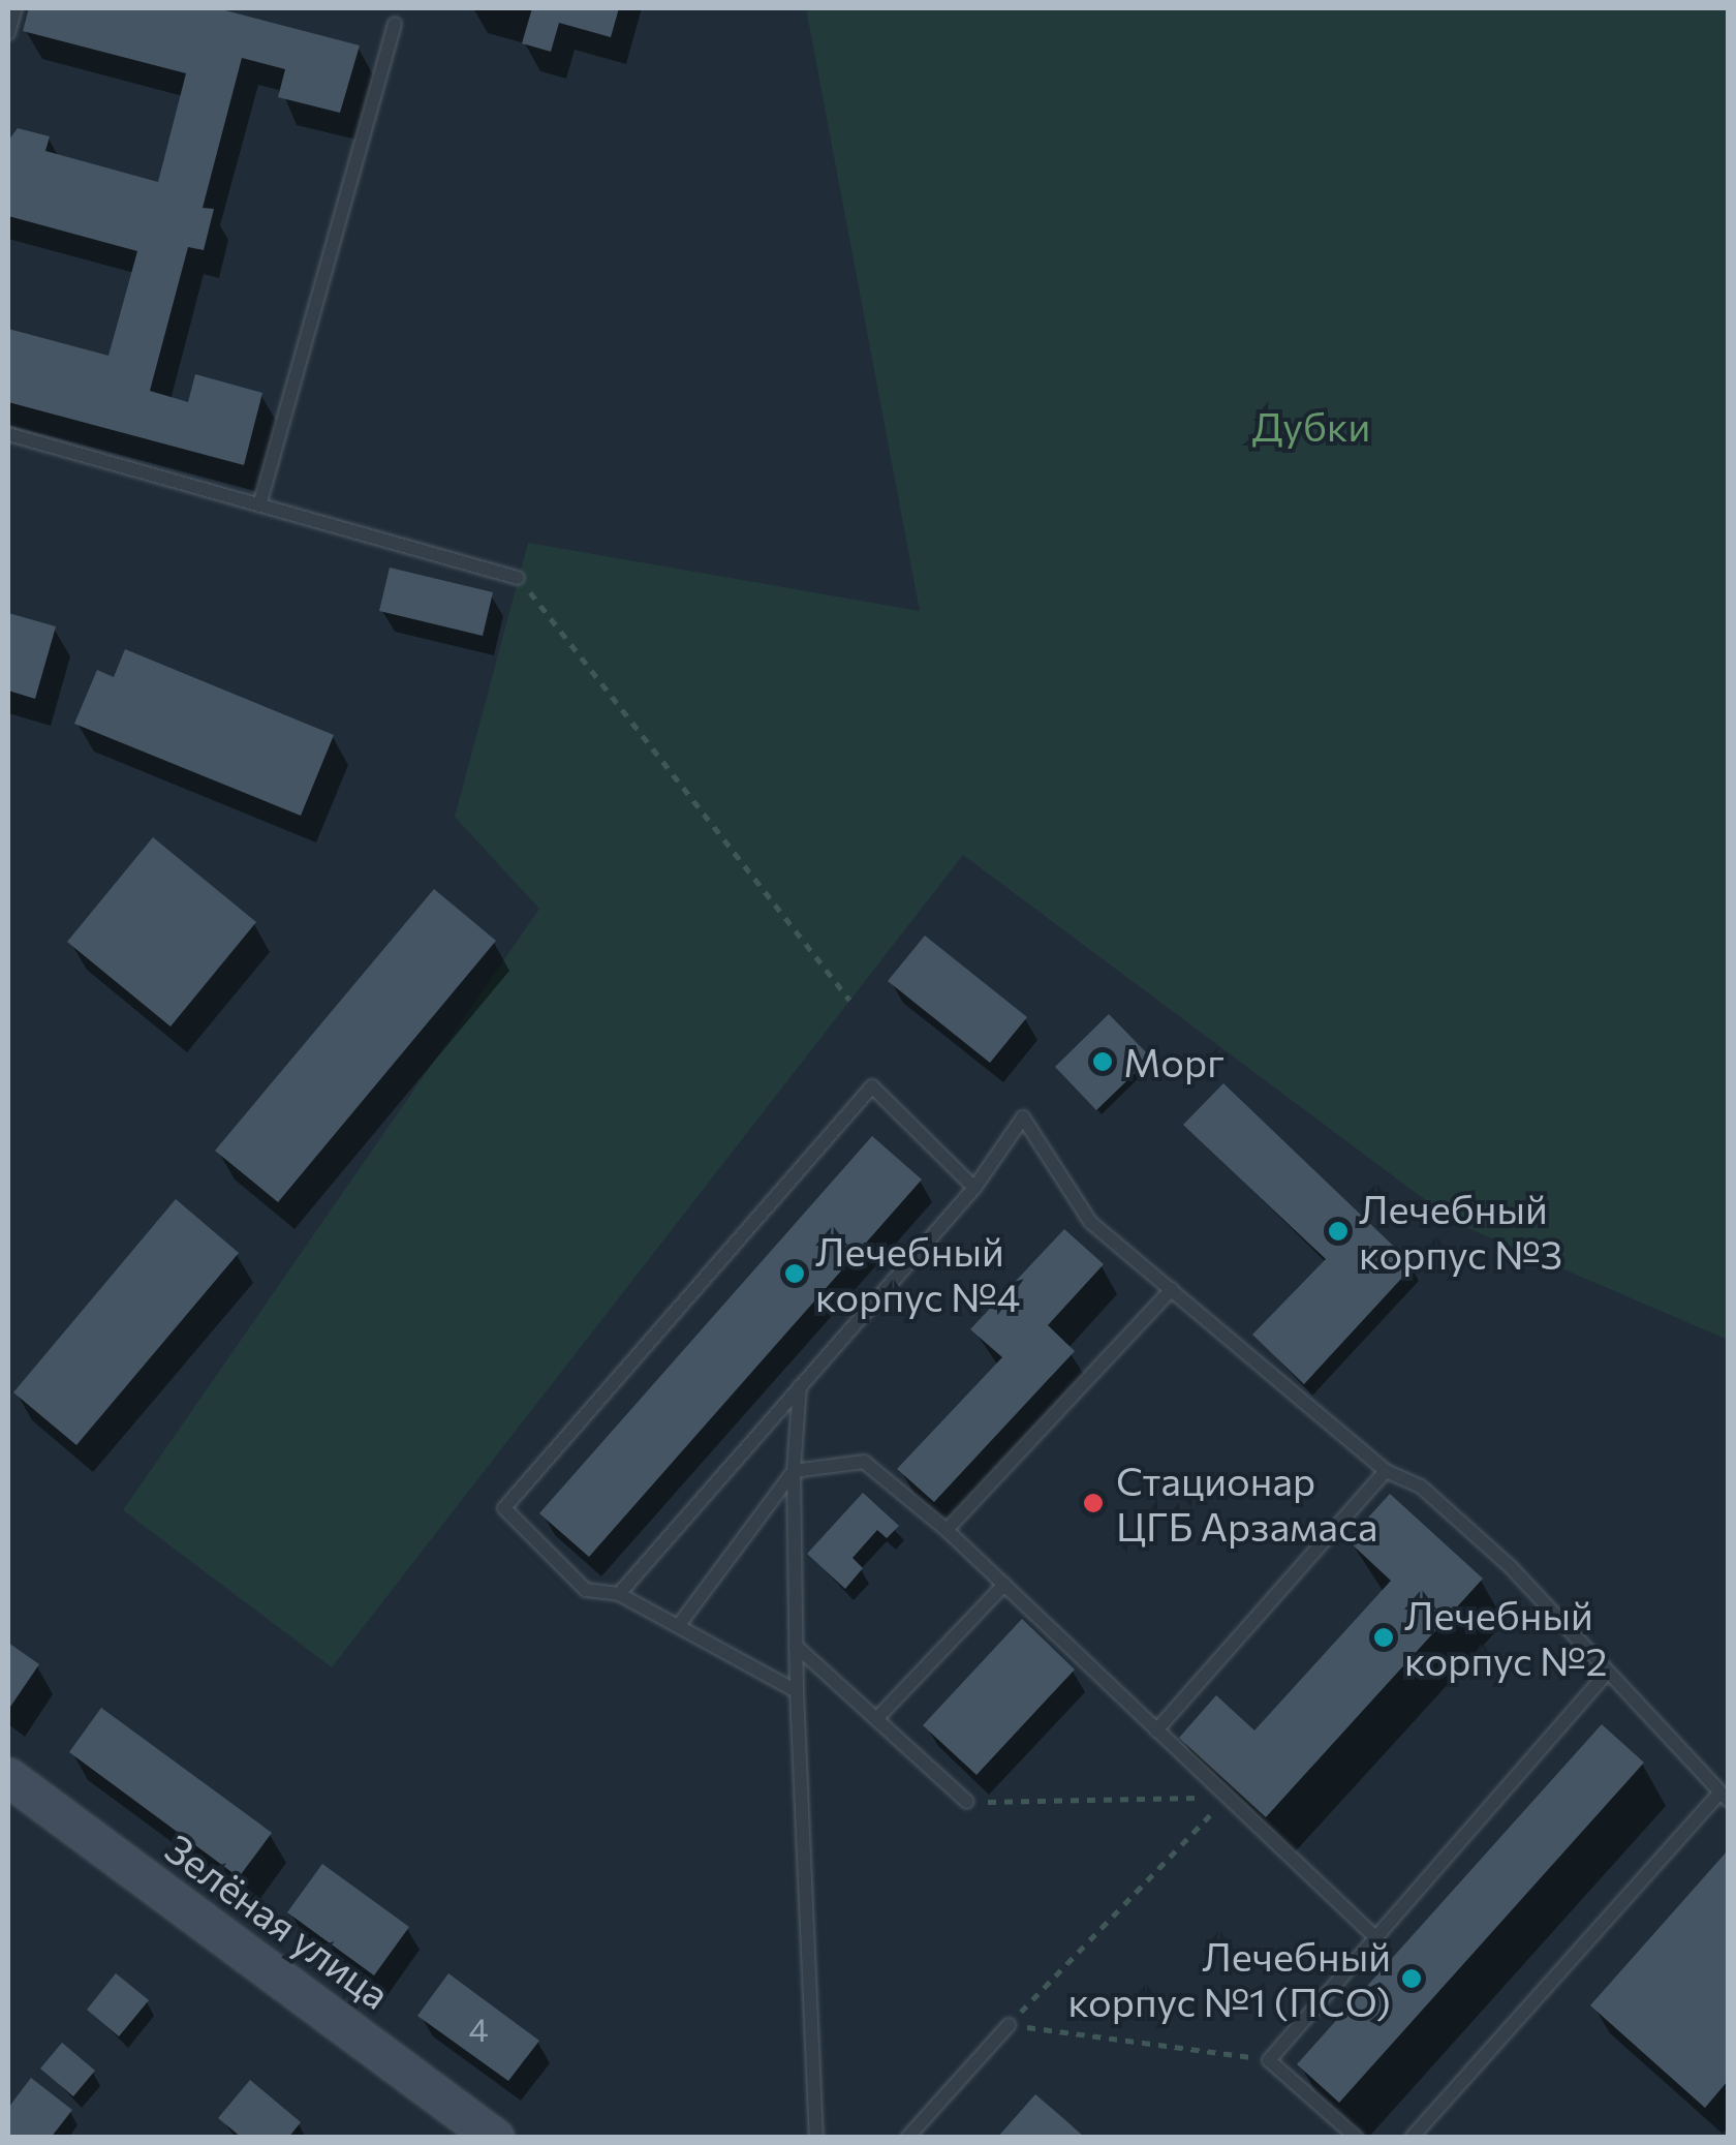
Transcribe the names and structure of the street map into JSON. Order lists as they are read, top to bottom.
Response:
{
  "streets": {
    "street": ["Зелёная улица"]
  },
  "parks": ["Дубки"],
  "places": [
    "Морг",
    "Лечебный корпус №3",
    "Лечебный корпус №4",
    "Стационар ЦГБ Арзамаса",
    "Лечебный корпус №2",
    "Лечебный корпус №1 (ПСО)"
  ],
  "house_numbers": ["4"]
}
